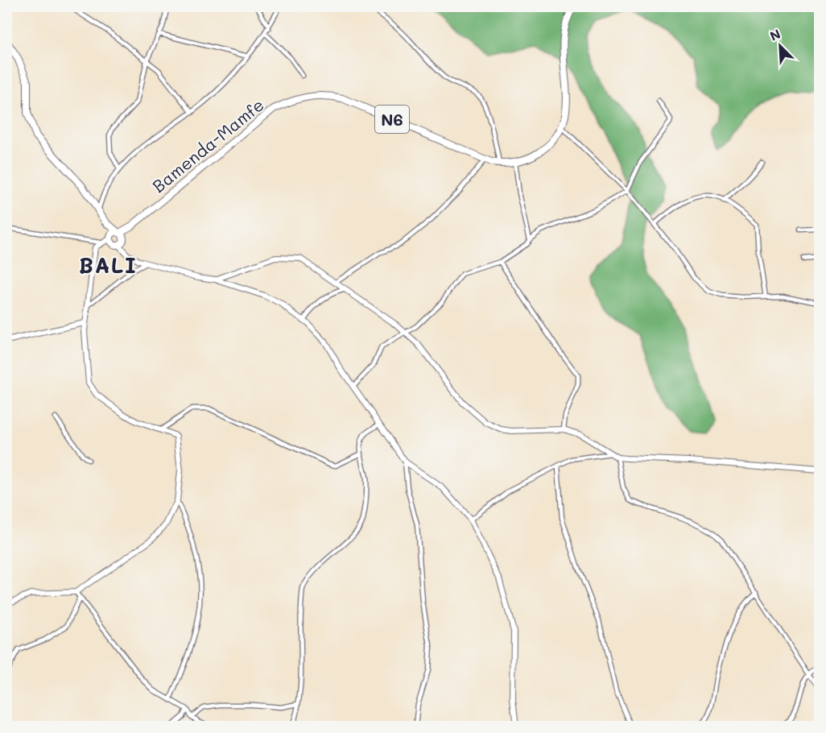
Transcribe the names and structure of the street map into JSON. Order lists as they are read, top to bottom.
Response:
{
  "streets": {
    "highway": ["N6", "Bamenda-Mamfe"]
  },
  "districts": ["BALI"],
  "north": "top left"
}
